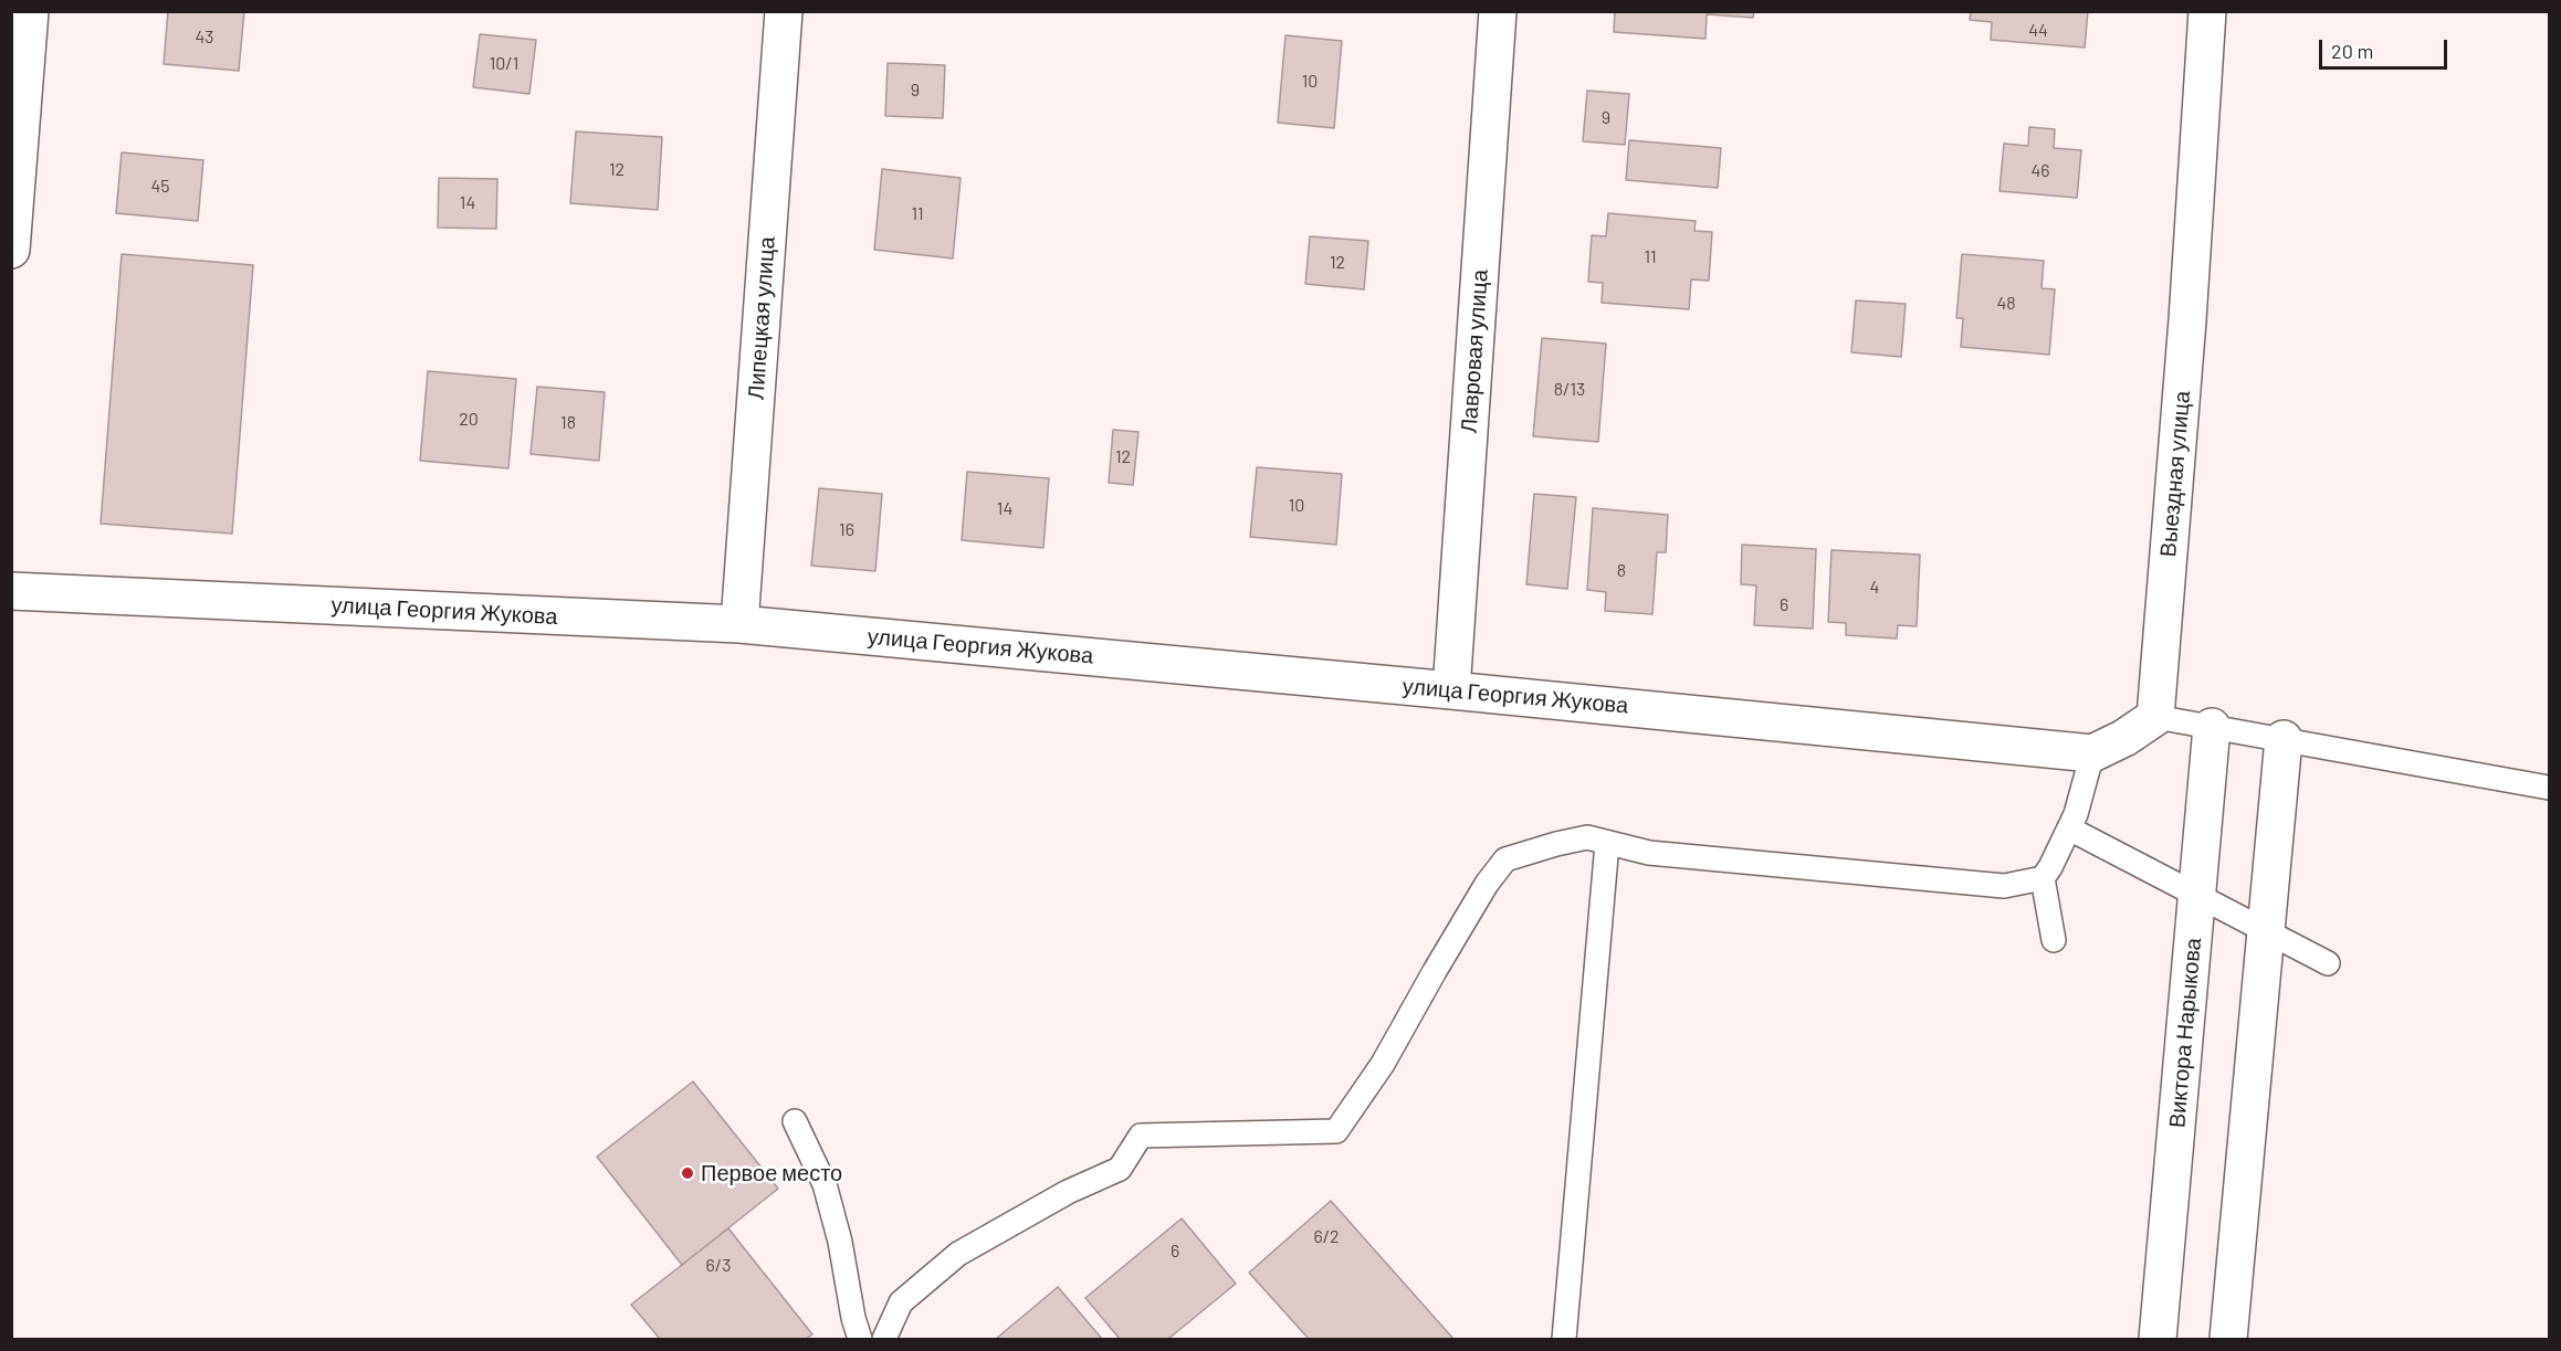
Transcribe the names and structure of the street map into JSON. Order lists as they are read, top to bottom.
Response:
{
  "streets": {
    "street": [
      "Липецкая улица",
      "Лавровая улица",
      "Выездная улица",
      "улица Георгия Жукова",
      "Виктора Нарыкова"
    ]
  },
  "crossings": [
    ["Липецкая улица", "улица Георгия Жукова"],
    ["Лавровая улица", "улица Георгия Жукова"]
  ],
  "places": ["Первое место"],
  "house_numbers": [
    "44",
    "43",
    "10/1",
    "10",
    "9",
    "9",
    "12",
    "46",
    "45",
    "14",
    "11",
    "11",
    "12",
    "48",
    "8/13",
    "20",
    "18",
    "12",
    "10",
    "14",
    "16",
    "8",
    "4",
    "6",
    "6/2",
    "6",
    "6/3"
  ],
  "scale_bar": "20 m"
}
